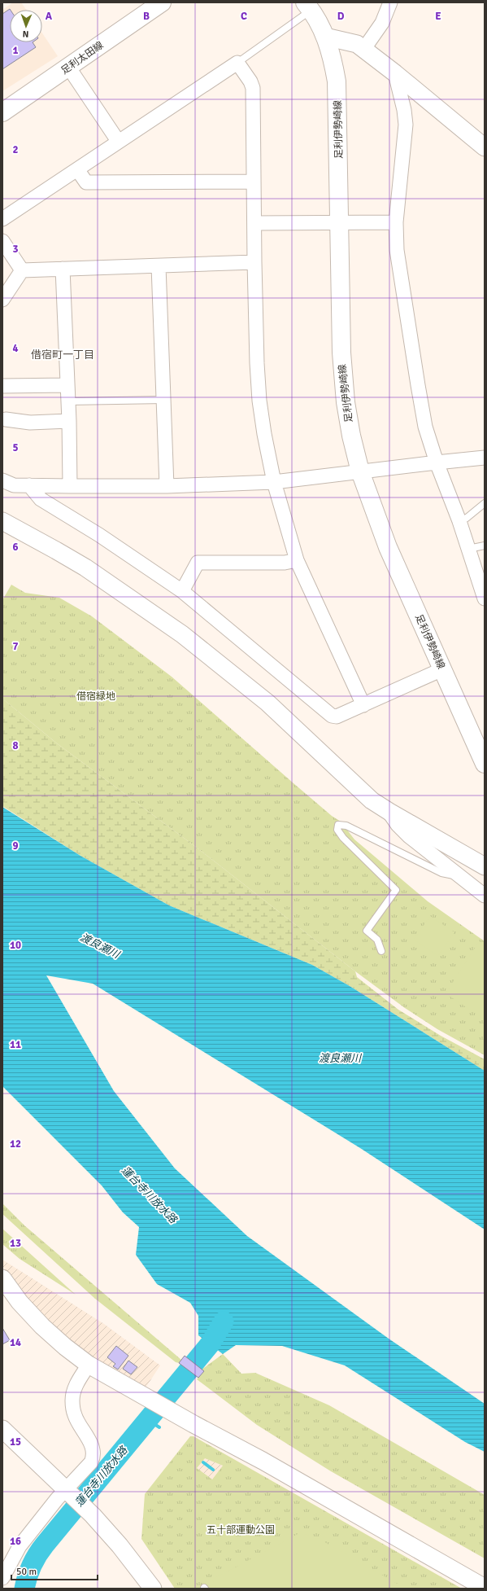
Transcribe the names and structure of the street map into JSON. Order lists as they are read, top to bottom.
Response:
{
  "streets": {
    "main road": ["足利太田線", "足利伊勢崎線"]
  },
  "districts": ["借宿町一丁目"],
  "water": ["渡良瀬川", "蓮台寺川放水路"],
  "parks": ["借宿緑地", "五十部運動公園"],
  "scale_bar": "50 m",
  "north": "bottom",
  "grid": {
    "columns": [
      "A",
      "B",
      "C",
      "D",
      "E"
    ],
    "rows": [
      "1",
      "2",
      "3",
      "4",
      "5",
      "6",
      "7",
      "8",
      "9",
      "10",
      "11",
      "12",
      "13",
      "14",
      "15",
      "16"
    ]
  }
}
